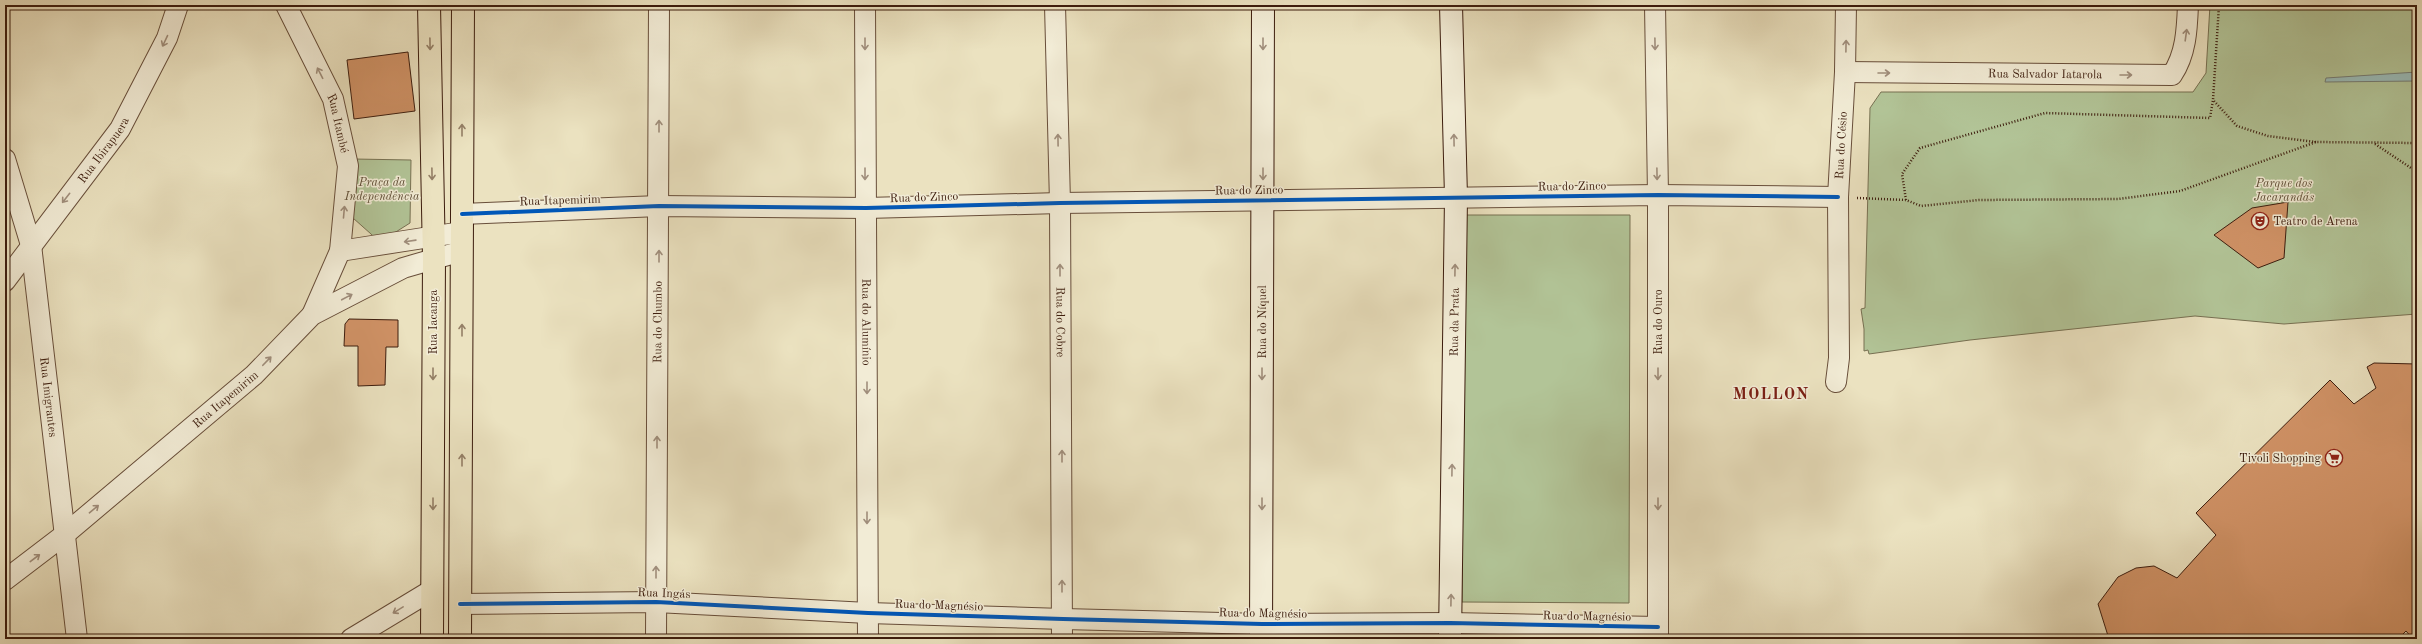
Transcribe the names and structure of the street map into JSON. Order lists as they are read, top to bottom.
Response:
{
  "streets": {
    "main road": ["Rua Iacanga"],
    "street": [
      "Rua Salvador Iatarola",
      "Rua Itambé",
      "Rua do Césio",
      "Rua Ibirapuera",
      "Rua do Zinco",
      "Rua Itapemirim",
      "Rua do Chumbo",
      "Rua do Alumínio",
      "Rua do Cobre",
      "Rua do Níquel",
      "Rua da Prata",
      "Rua do Ouro",
      "Rua Imigrantes",
      "Rua Ingás",
      "Rua do Magnésio"
    ]
  },
  "crossings": [
    ["Rua Salvador Iatarola", "Rua do Césio"],
    ["Rua Itambé", "Rua Itapemirim"],
    ["Rua do Césio", "Rua do Zinco"],
    ["Rua Ibirapuera", "Rua Imigrantes"],
    ["Rua do Zinco", "Rua Itapemirim"],
    ["Rua do Zinco", "Rua do Chumbo"],
    ["Rua do Zinco", "Rua do Alumínio"],
    ["Rua do Zinco", "Rua do Cobre"],
    ["Rua do Zinco", "Rua do Níquel"],
    ["Rua do Zinco", "Rua da Prata"],
    ["Rua do Zinco", "Rua do Ouro"],
    ["Rua Itapemirim", "Rua Iacanga"],
    ["Rua Itapemirim", "Rua do Chumbo"],
    ["Rua Itapemirim", "Rua Imigrantes"],
    ["Rua do Chumbo", "Rua Ingás"],
    ["Rua do Alumínio", "Rua Ingás"],
    ["Rua do Alumínio", "Rua do Magnésio"],
    ["Rua do Cobre", "Rua do Magnésio"],
    ["Rua do Níquel", "Rua do Magnésio"],
    ["Rua da Prata", "Rua do Magnésio"],
    ["Rua do Ouro", "Rua do Magnésio"],
    ["Rua Ingás", "Rua do Magnésio"]
  ],
  "one_way": [
    "Rua Salvador Iatarola",
    "Rua Itambé",
    "Rua Ibirapuera",
    "Rua do Chumbo",
    "Rua do Alumínio",
    "Rua do Cobre",
    "Rua do Níquel",
    "Rua da Prata",
    "Rua do Ouro"
  ],
  "districts": ["MOLLON"],
  "parks": ["Praça da Independência", "Parque dos Jacarandás"],
  "places": {
    "theatre": ["Teatro de Arena"],
    "supermarket": ["Tivoli Shopping"]
  }
}
